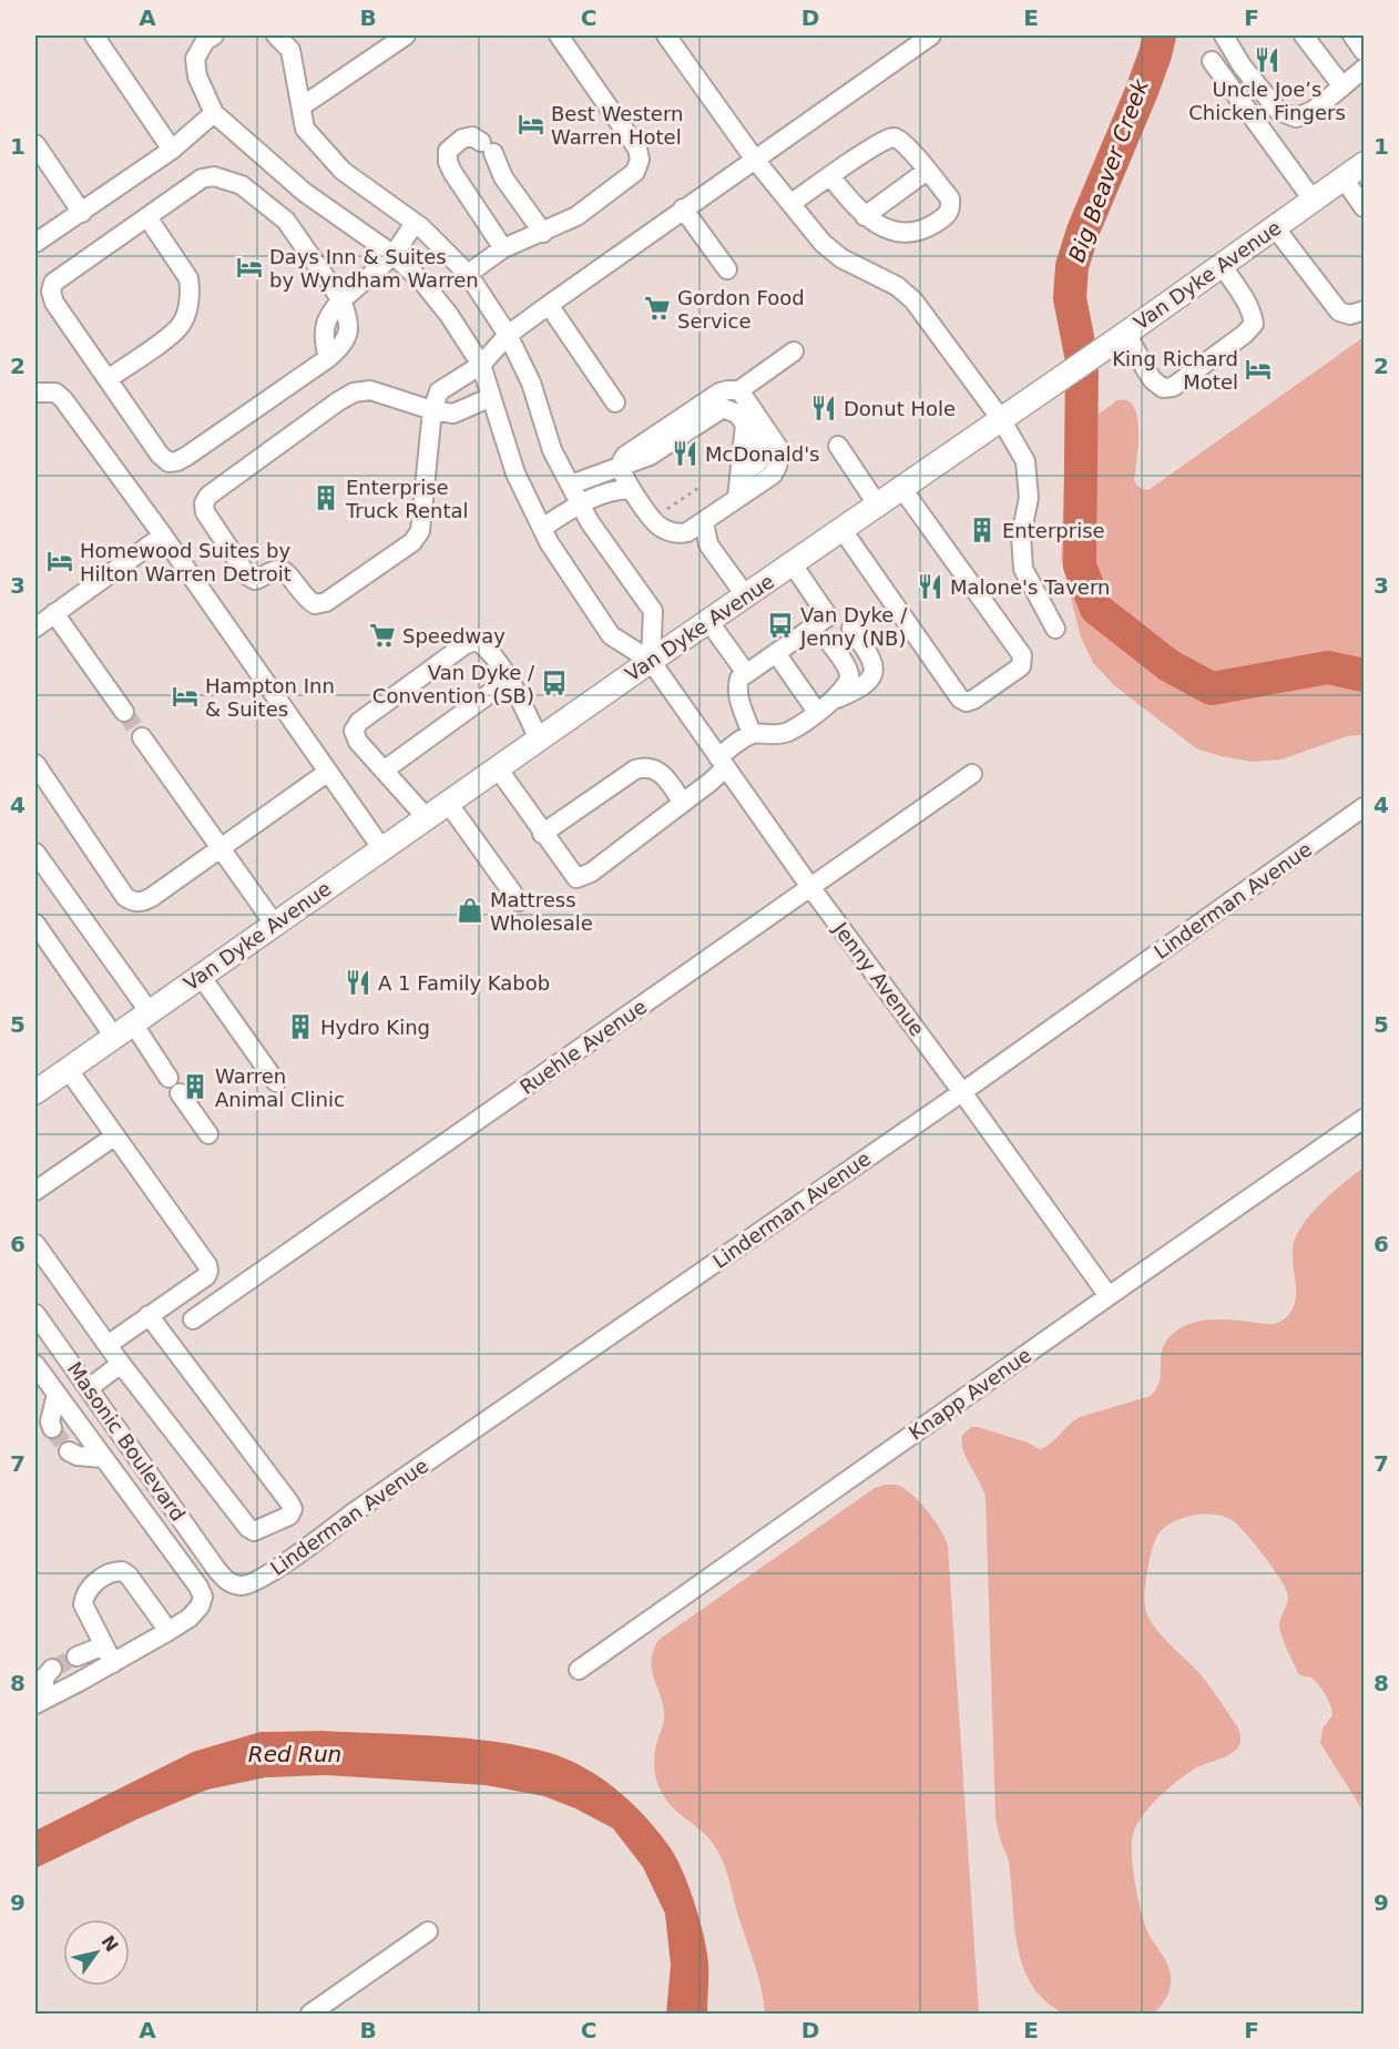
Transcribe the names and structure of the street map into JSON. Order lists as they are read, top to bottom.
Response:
{
  "streets": {
    "main road": ["Van Dyke Avenue"],
    "street": [
      "Linderman Avenue",
      "Jenny Avenue",
      "Ruehle Avenue",
      "Knapp Avenue",
      "Masonic Boulevard"
    ]
  },
  "crossings": [
    ["Van Dyke Avenue", "Jenny Avenue"],
    ["Linderman Avenue", "Jenny Avenue"],
    ["Linderman Avenue", "Masonic Boulevard"],
    ["Jenny Avenue", "Ruehle Avenue"],
    ["Jenny Avenue", "Knapp Avenue"]
  ],
  "water": ["Big Beaver Creek", "Red Run"],
  "places": {
    "restaurant": [
      "Uncle Joe’s Chicken Fingers",
      "Donut Hole",
      "McDonald's",
      "Malone's Tavern",
      "A 1 Family Kabob"
    ],
    "hotel": [
      "Best Western Warren Hotel",
      "Days Inn & Suites by Wyndham Warren",
      "King Richard Motel",
      "Homewood Suites by Hilton Warren Detroit",
      "Hampton Inn & Suites"
    ],
    "supermarket": ["Gordon Food Service", "Speedway"],
    "building": [
      "Enterprise Truck Rental",
      "Enterprise",
      "Hydro King",
      "Warren Animal Clinic"
    ],
    "bus stop": ["Van Dyke / Jenny (NB)", "Van Dyke / Convention (SB)"],
    "shop": ["Mattress Wholesale"]
  },
  "north": "top right",
  "grid": {
    "columns": [
      "A",
      "B",
      "C",
      "D",
      "E",
      "F"
    ],
    "rows": [
      "1",
      "2",
      "3",
      "4",
      "5",
      "6",
      "7",
      "8",
      "9"
    ]
  }
}
